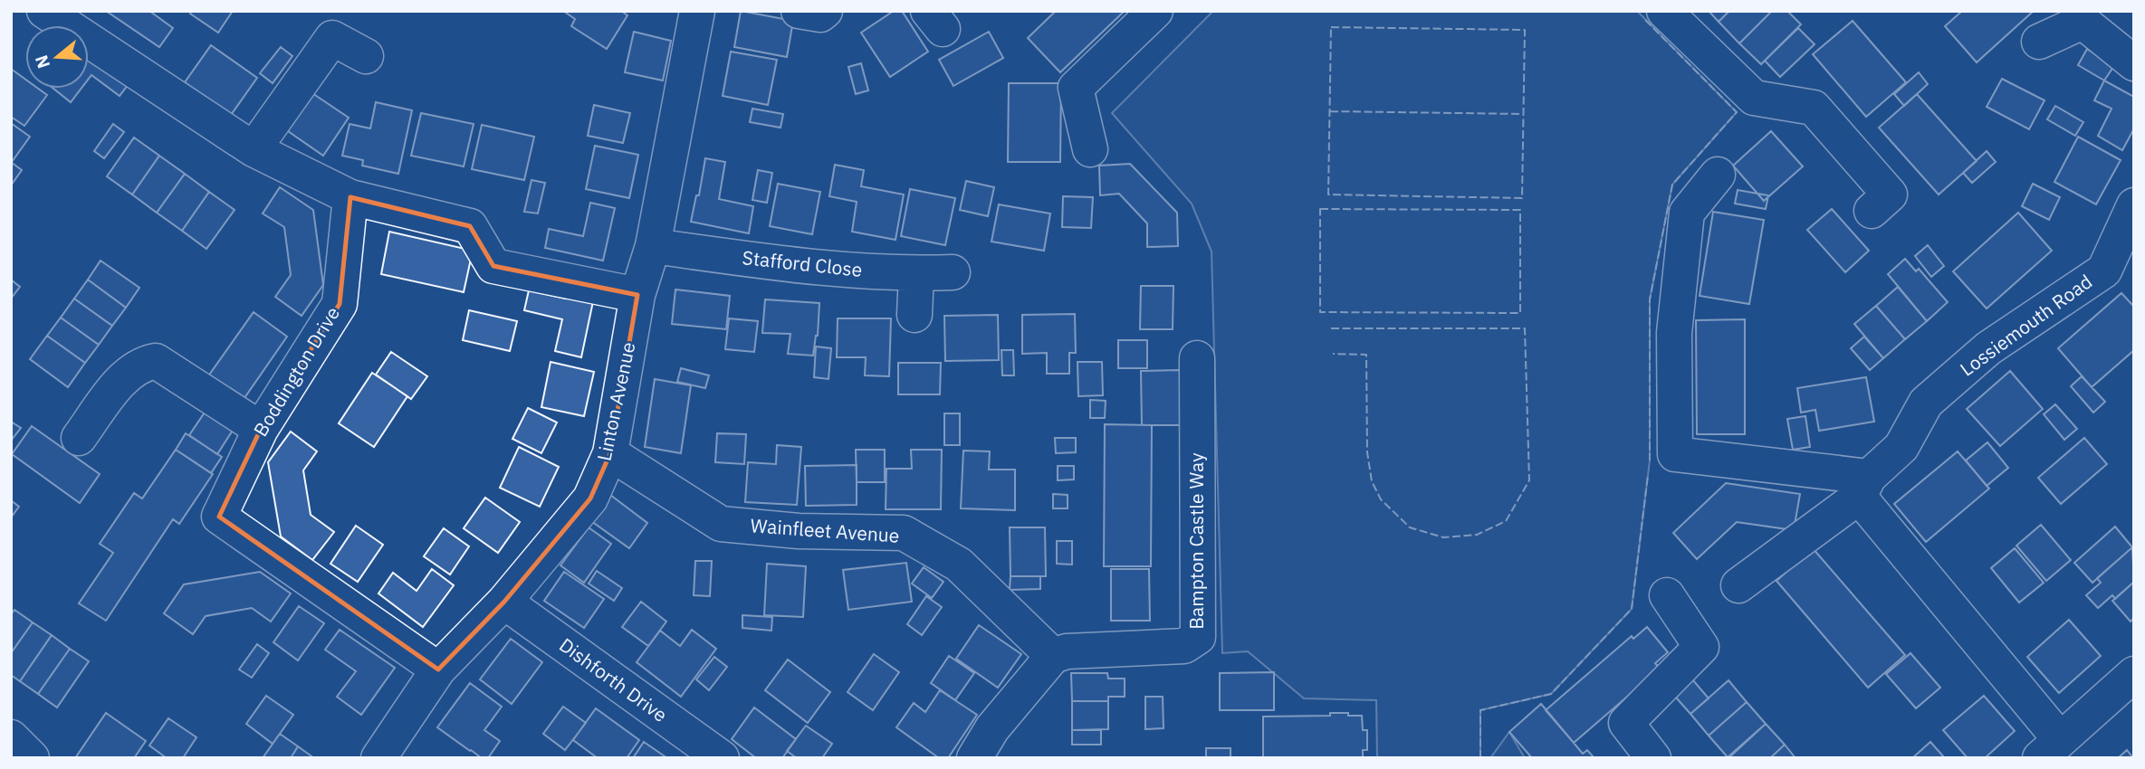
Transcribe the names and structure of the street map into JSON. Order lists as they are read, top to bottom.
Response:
{
  "streets": {
    "street": [
      "Stafford Close",
      "Lossiemouth Road",
      "Boddington Drive",
      "Linton Avenue",
      "Wainfleet Avenue",
      "Bampton Castle Way",
      "Dishforth Drive"
    ]
  },
  "crossings": [
    ["Stafford Close", "Linton Avenue"],
    ["Boddington Drive", "Linton Avenue"],
    ["Linton Avenue", "Wainfleet Avenue"],
    ["Linton Avenue", "Dishforth Drive"],
    ["Wainfleet Avenue", "Bampton Castle Way"]
  ],
  "north": "left"
}
